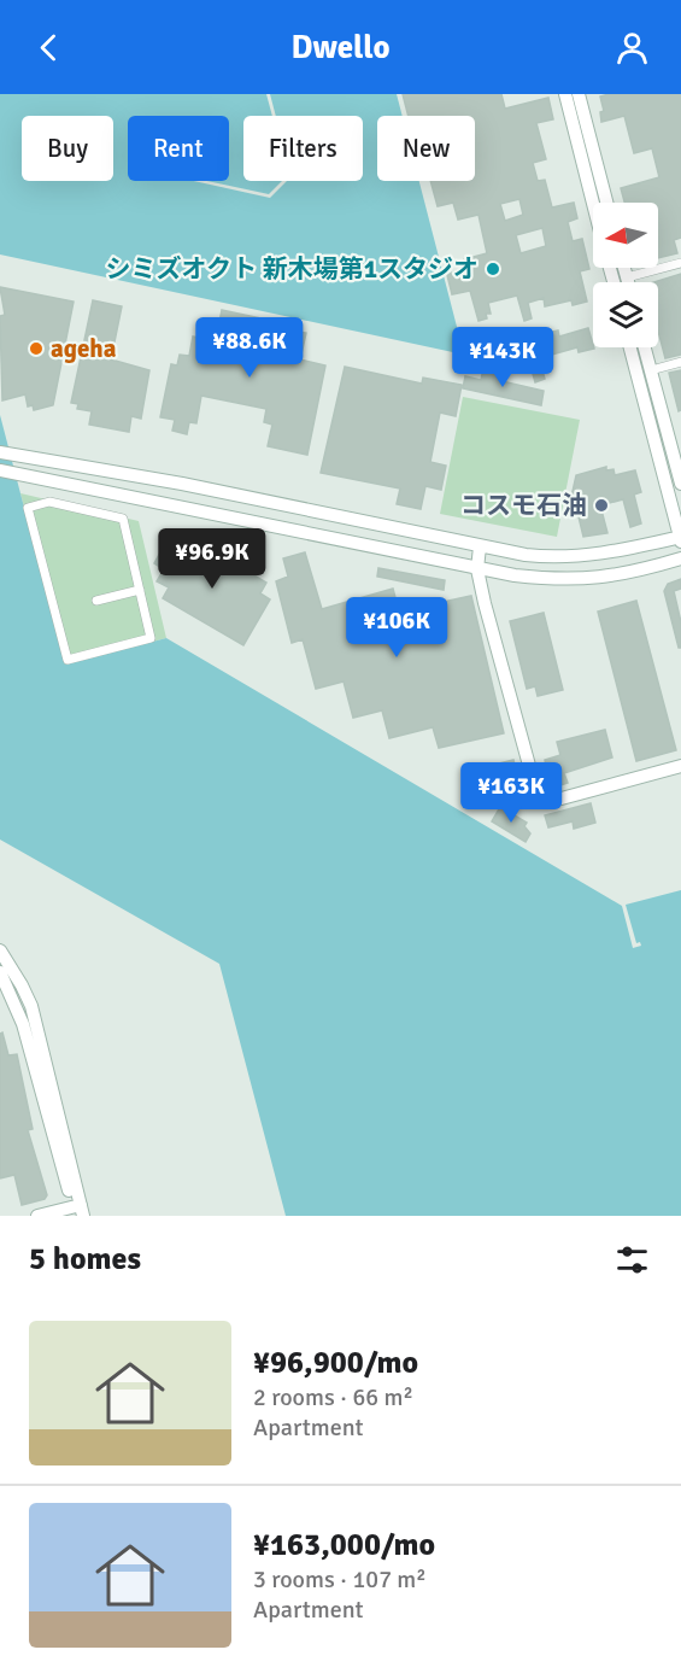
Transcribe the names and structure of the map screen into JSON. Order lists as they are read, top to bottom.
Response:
{
  "places": ["シミズオクト 新木場第1スタジオ", "ageha", "コスモ石油"],
  "north": "left",
  "page": {
    "header": "Dwello",
    "chip": [
      "Buy",
      "Rent",
      "Filters",
      "New"
    ],
    "price": [
      "¥88.6K",
      "¥143K",
      "¥96.9K",
      "¥106K",
      "¥163K"
    ],
    "heading": "5 homes",
    "list": [
      {
        "name": "¥96,900/mo",
        "note": "2 rooms · 66 m² · Apartment"
      },
      {
        "name": "¥163,000/mo",
        "note": "3 rooms · 107 m² · Apartment"
      }
    ]
  }
}
